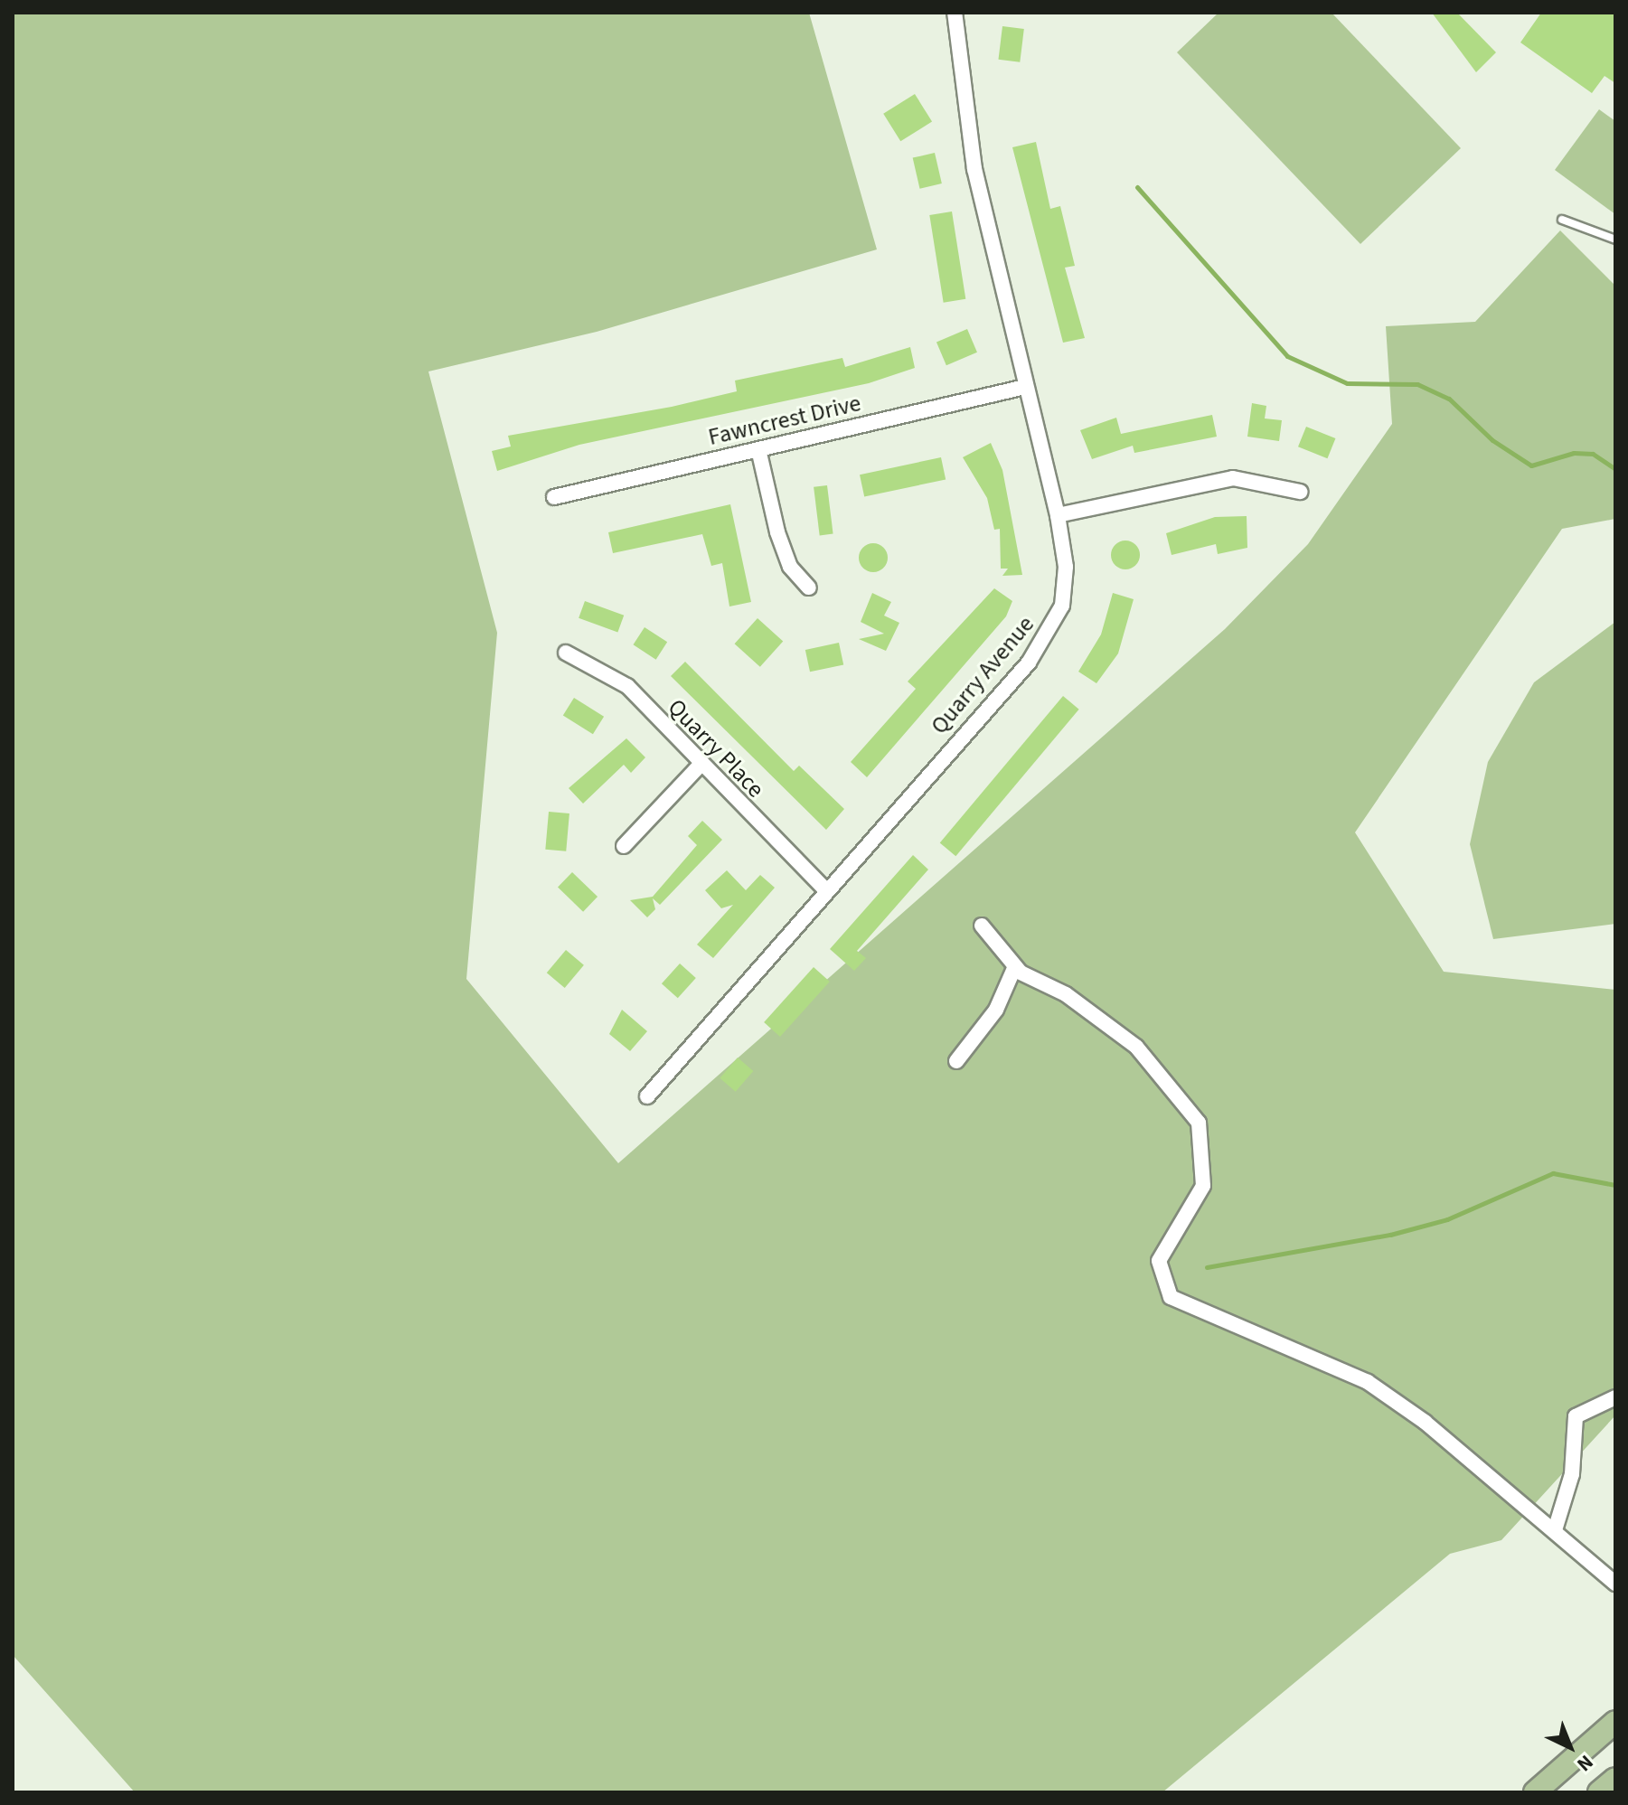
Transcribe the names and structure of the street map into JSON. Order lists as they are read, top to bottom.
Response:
{
  "streets": {
    "street": ["Fawncrest Drive", "Quarry Avenue", "Quarry Place"]
  },
  "crossings": [
    ["Fawncrest Drive", "Quarry Avenue"],
    ["Quarry Avenue", "Quarry Place"]
  ],
  "north": "bottom right"
}
